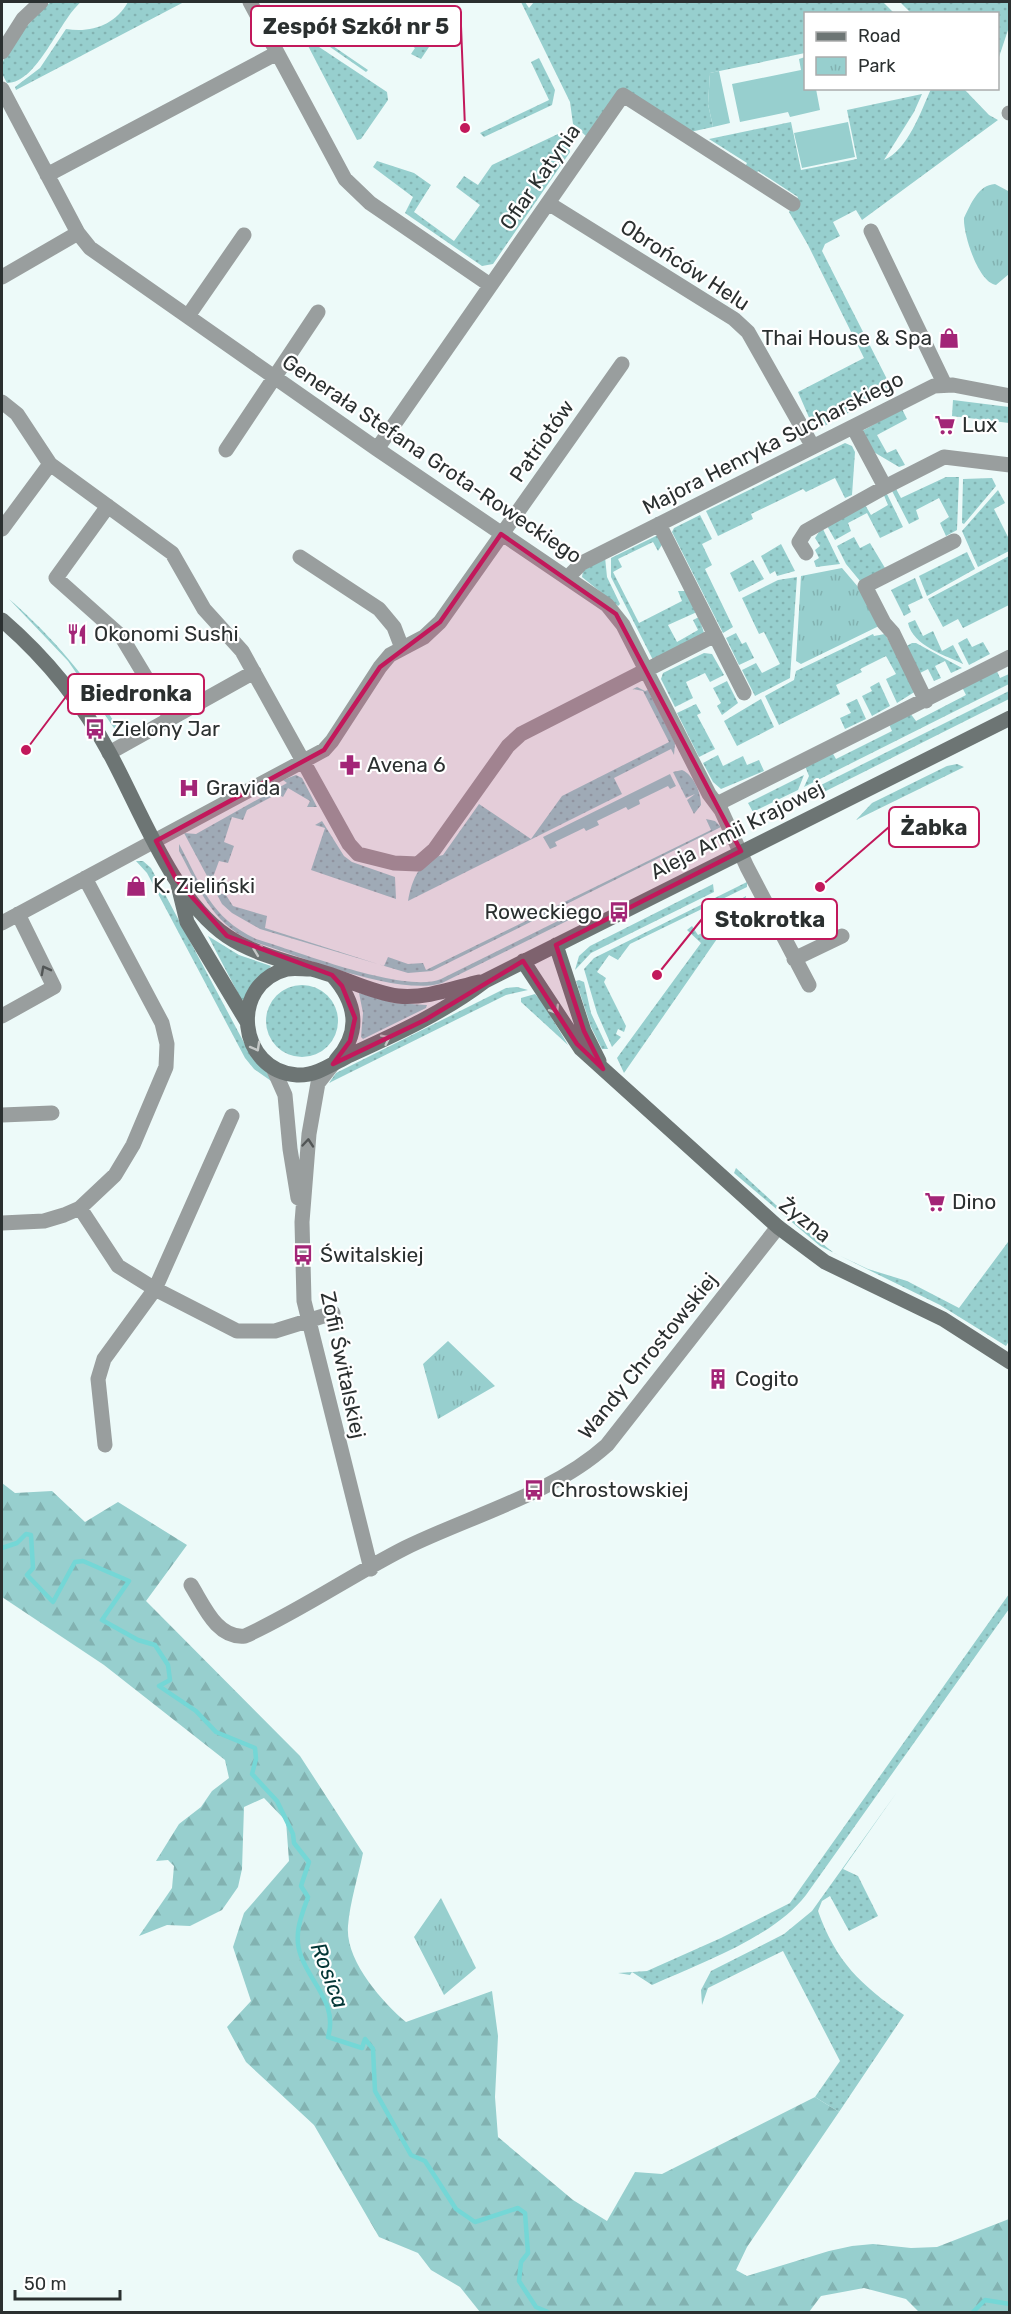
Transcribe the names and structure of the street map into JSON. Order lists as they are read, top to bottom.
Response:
{
  "streets": {
    "street": [
      "Ofiar Katynia",
      "Obrońców Helu",
      "Patriotów",
      "Majora Henryka Sucharskiego",
      "Generała Stefana Grota-Roweckiego",
      "Aleja Armii Krajowej",
      "Żyzna",
      "Wandy Chrostowskiej",
      "Zofii Świtalskiej"
    ]
  },
  "crossings": [
    ["Ofiar Katynia", "Obrońców Helu"],
    ["Ofiar Katynia", "Generała Stefana Grota-Roweckiego"],
    ["Obrońców Helu", "Majora Henryka Sucharskiego"],
    ["Patriotów", "Generała Stefana Grota-Roweckiego"],
    ["Patriotów", "Aleja Armii Krajowej"],
    ["Majora Henryka Sucharskiego", "Generała Stefana Grota-Roweckiego"],
    ["Generała Stefana Grota-Roweckiego", "Aleja Armii Krajowej"],
    ["Aleja Armii Krajowej", "Żyzna"],
    ["Aleja Armii Krajowej", "Zofii Świtalskiej"],
    ["Żyzna", "Wandy Chrostowskiej"],
    ["Wandy Chrostowskiej", "Zofii Świtalskiej"]
  ],
  "water": ["Rosica"],
  "places": {
    "other": [
      "Zespół Szkół nr 5",
      "Biedronka",
      "Żabka",
      "Stokrotka"
    ],
    "shop": ["Thai House & Spa", "K. Zieliński"],
    "supermarket": ["Lux", "Dino"],
    "restaurant": ["Okonomi Sushi"],
    "bus stop": [
      "Zielony Jar",
      "Roweckiego",
      "Świtalskiej",
      "Chrostowskiej"
    ],
    "pharmacy": ["Avena 6"],
    "hospital": ["Gravida"],
    "building": ["Cogito"]
  },
  "legend": ["Road", "Park"],
  "scale_bar": "50 m"
}
